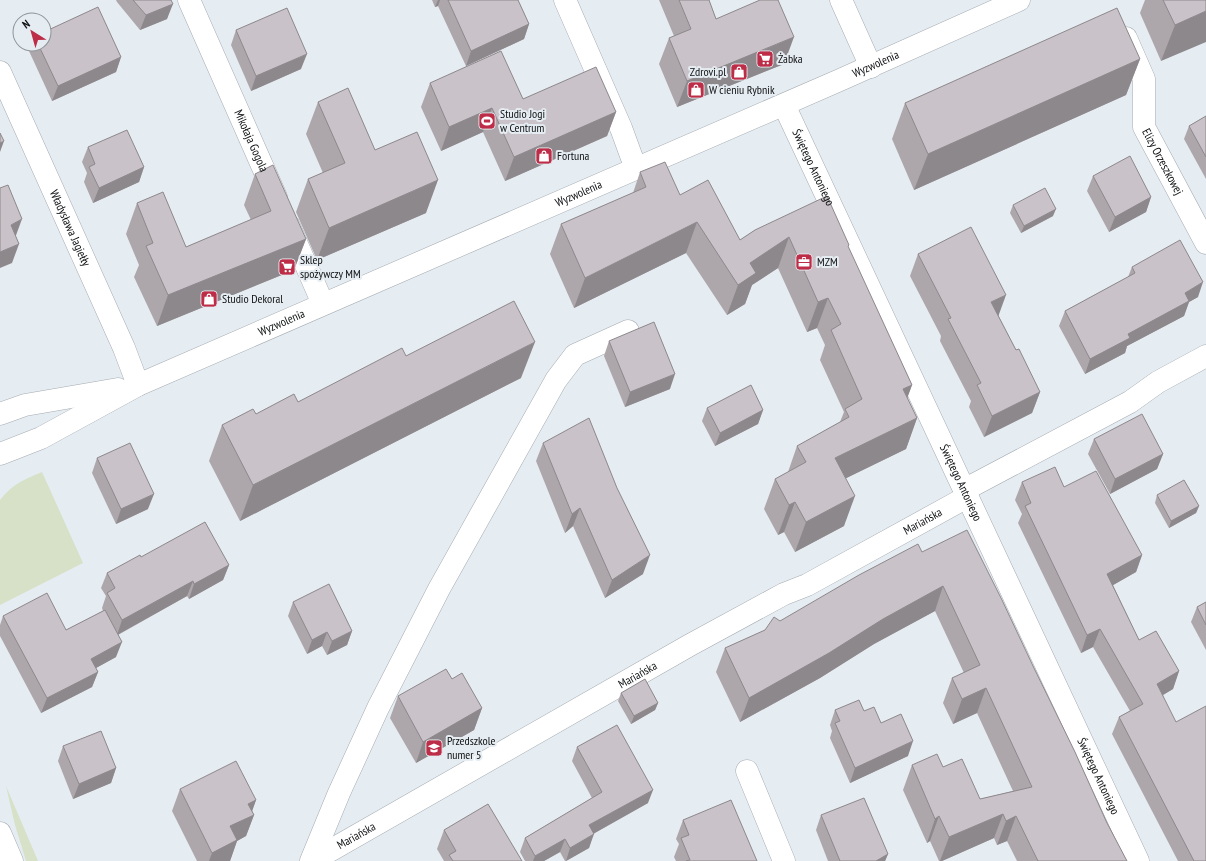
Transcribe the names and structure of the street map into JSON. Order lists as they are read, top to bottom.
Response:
{
  "streets": {
    "street": [
      "Wyzwolenia",
      "Mikołaja Gogola",
      "Elizy Orzeszkowej",
      "Świętego Antoniego",
      "Władysława Jagiełły",
      "Mariańska"
    ]
  },
  "crossings": [
    ["Wyzwolenia", "Mikołaja Gogola"],
    ["Wyzwolenia", "Świętego Antoniego"],
    ["Wyzwolenia", "Władysława Jagiełły"],
    ["Świętego Antoniego", "Mariańska"]
  ],
  "places": {
    "supermarket": ["Żabka", "Sklep spożywczy MM"],
    "shop": [
      "Zdrovi.pl",
      "W cieniu Rybnik",
      "Fortuna",
      "Studio Dekoral"
    ],
    "sports": ["Studio Jogi w Centrum"],
    "office": ["MZM"],
    "school or university": ["Przedszkole numer 5"]
  },
  "north": "top left"
}
